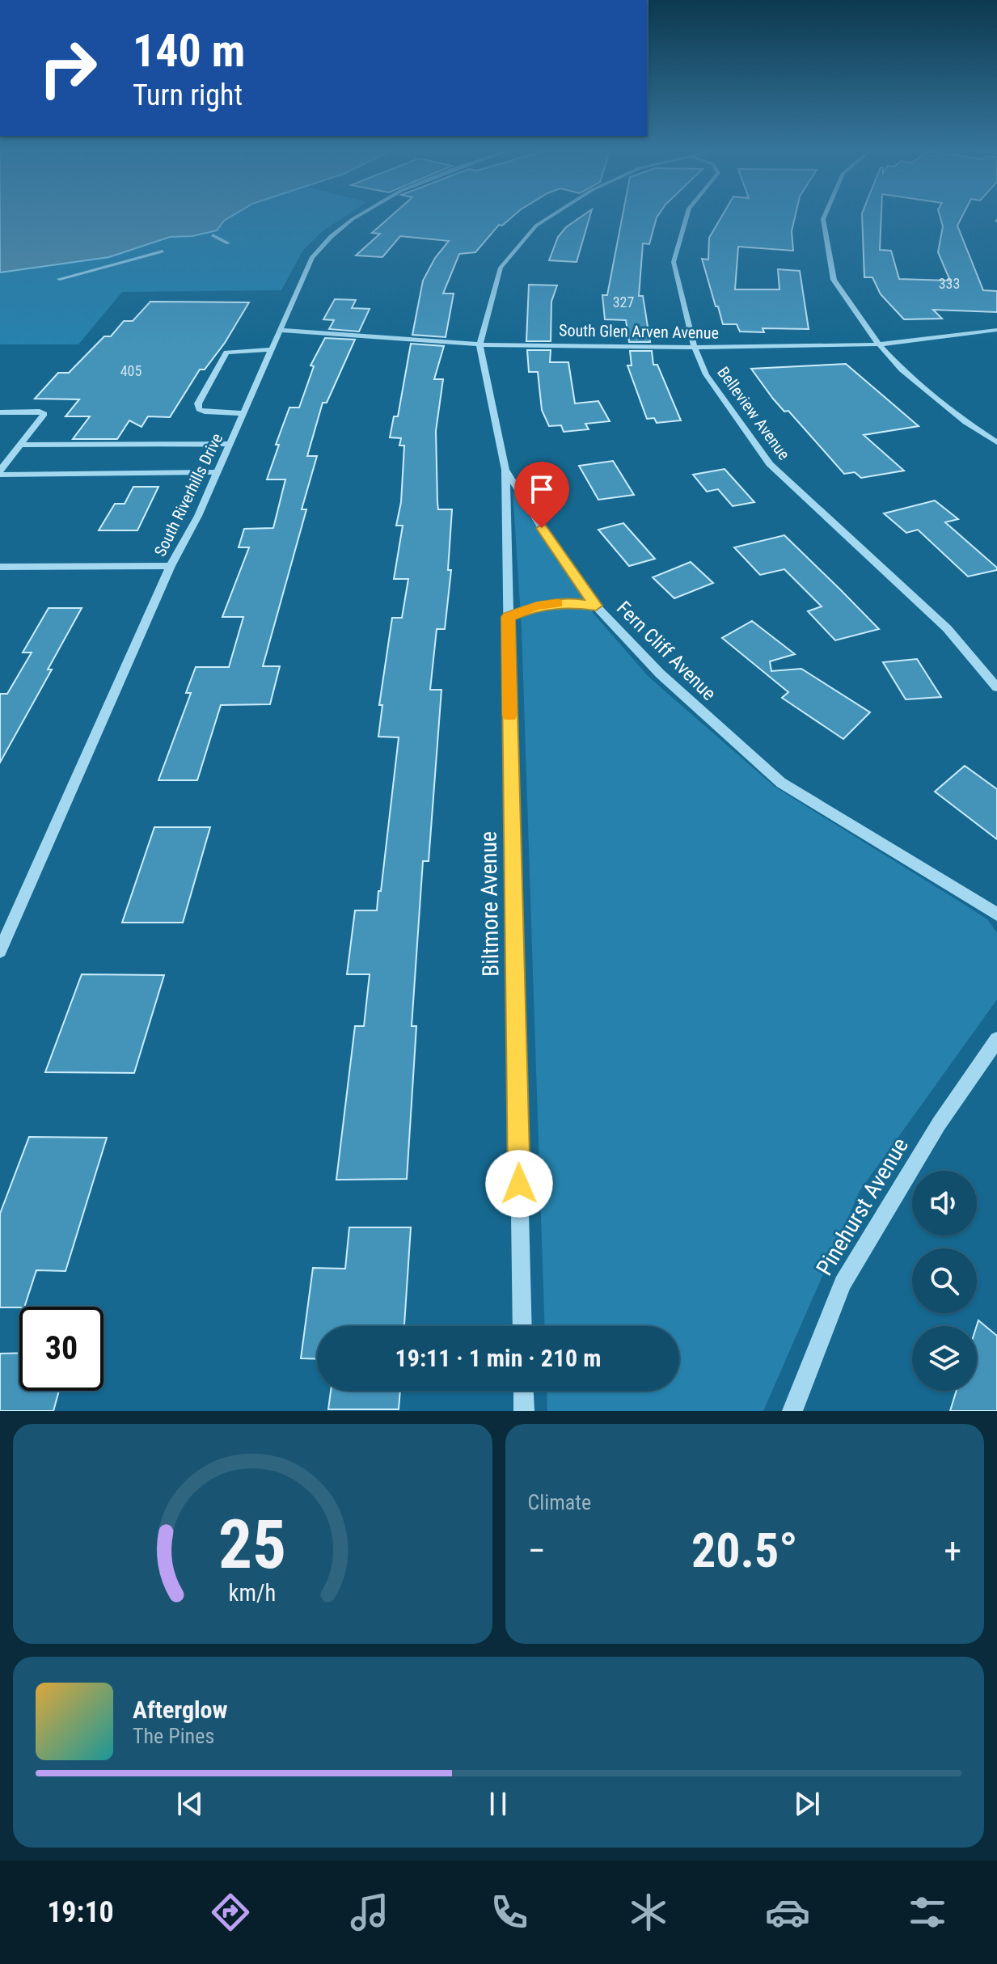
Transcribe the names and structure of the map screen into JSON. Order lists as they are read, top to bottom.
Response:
{
  "streets": {
    "street": [
      "South Glen Arven Avenue",
      "Belleview Avenue",
      "South Riverhills Drive",
      "Fern Cliff Avenue",
      "Biltmore Avenue",
      "Pinehurst Avenue"
    ]
  },
  "crossings": [
    ["South Glen Arven Avenue", "Belleview Avenue"],
    ["South Glen Arven Avenue", "South Riverhills Drive"],
    ["South Glen Arven Avenue", "Fern Cliff Avenue"],
    ["Fern Cliff Avenue", "Biltmore Avenue"]
  ],
  "house_numbers": ["333", "327", "405"],
  "page": {
    "turn": ["140 m", "Turn right"],
    "limit": "30",
    "trip": "19:11 · 1 min · 210 m",
    "tile": "Climate",
    "heat": ["−", "20.5°", "+"],
    "song": ["Afterglow", "The Pines"],
    "tabs": "19:10",
    "gauge": ["25", "km/h"]
  }
}
